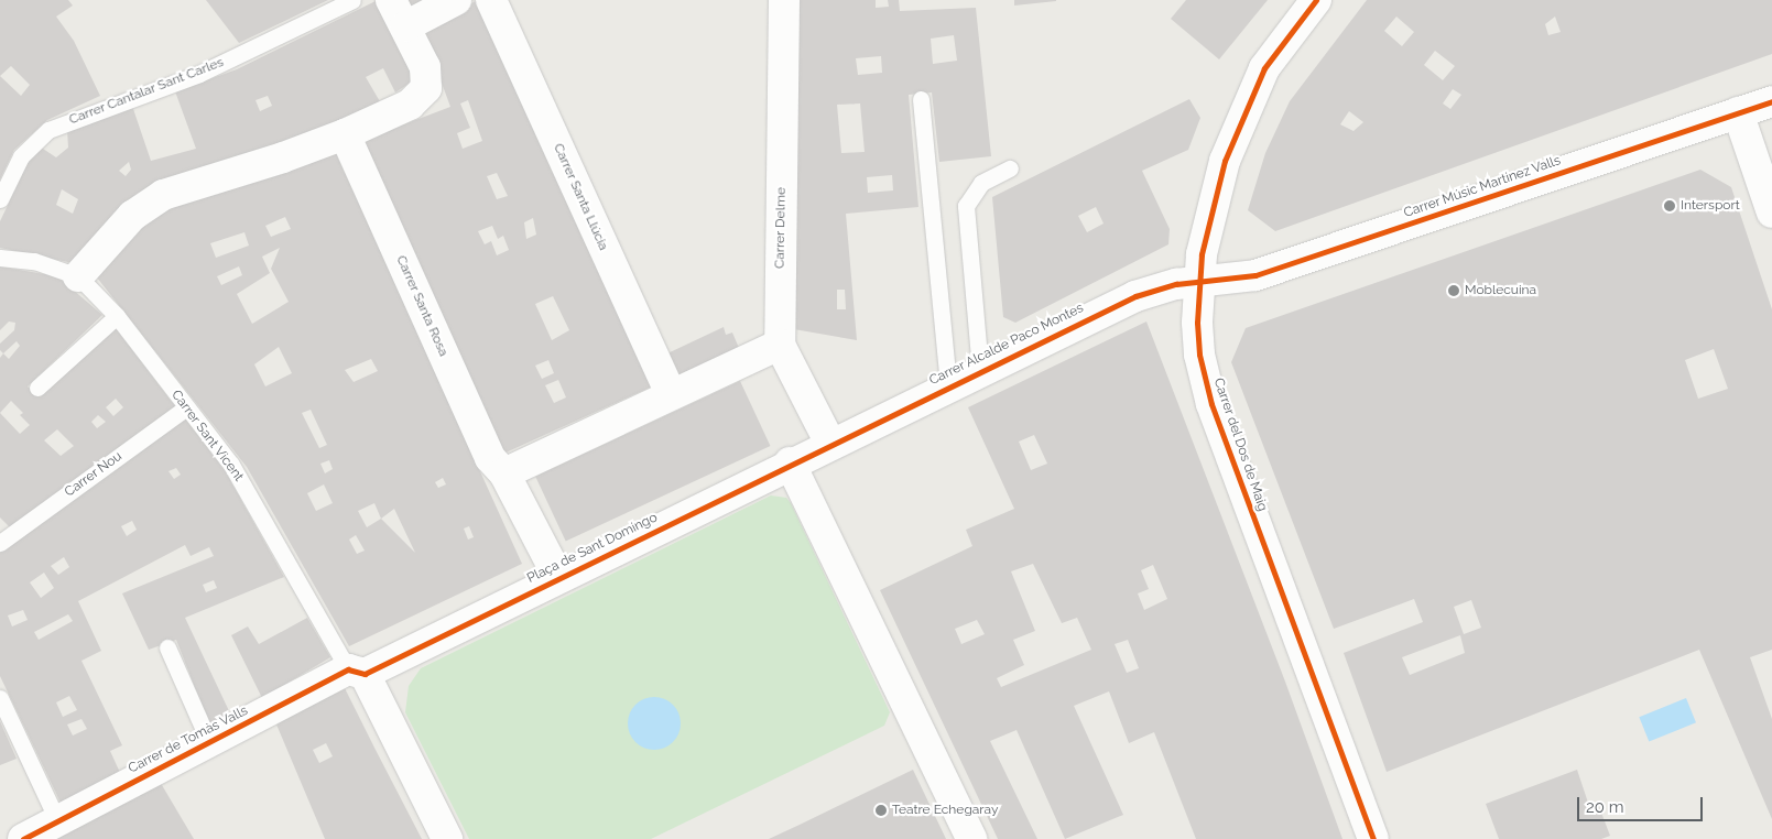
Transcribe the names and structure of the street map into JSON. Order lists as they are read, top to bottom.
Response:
{
  "streets": {
    "street": [
      "Carrer Músic Martinez Valls",
      "Carrer Santa Llúcia",
      "Carrer Delme",
      "Carrer Santa Rosa",
      "Carrer Alcalde Paco Montes",
      "Carrer del Dos de Maig",
      "Plaça de Sant Domingo",
      "Carrer de Tomàs Valls"
    ],
    "lane": ["Carrer Cantalar Sant Carles", "Carrer Sant Vicent", "Carrer Nou"]
  },
  "crossings": [
    ["Carrer Músic Martinez Valls", "Carrer Alcalde Paco Montes"],
    ["Carrer Músic Martinez Valls", "Carrer del Dos de Maig"],
    ["Carrer Delme", "Carrer Alcalde Paco Montes"],
    ["Carrer Delme", "Plaça de Sant Domingo"],
    ["Carrer Santa Rosa", "Plaça de Sant Domingo"],
    ["Carrer Alcalde Paco Montes", "Carrer del Dos de Maig"],
    ["Carrer Alcalde Paco Montes", "Plaça de Sant Domingo"],
    ["Carrer Sant Vicent", "Carrer Nou"],
    ["Carrer Sant Vicent", "Plaça de Sant Domingo"],
    ["Carrer Sant Vicent", "Carrer de Tomàs Valls"],
    ["Plaça de Sant Domingo", "Carrer de Tomàs Valls"]
  ],
  "places": ["Intersport", "Moblecuina", "Teatre Echegaray"],
  "scale_bar": "20 m"
}
